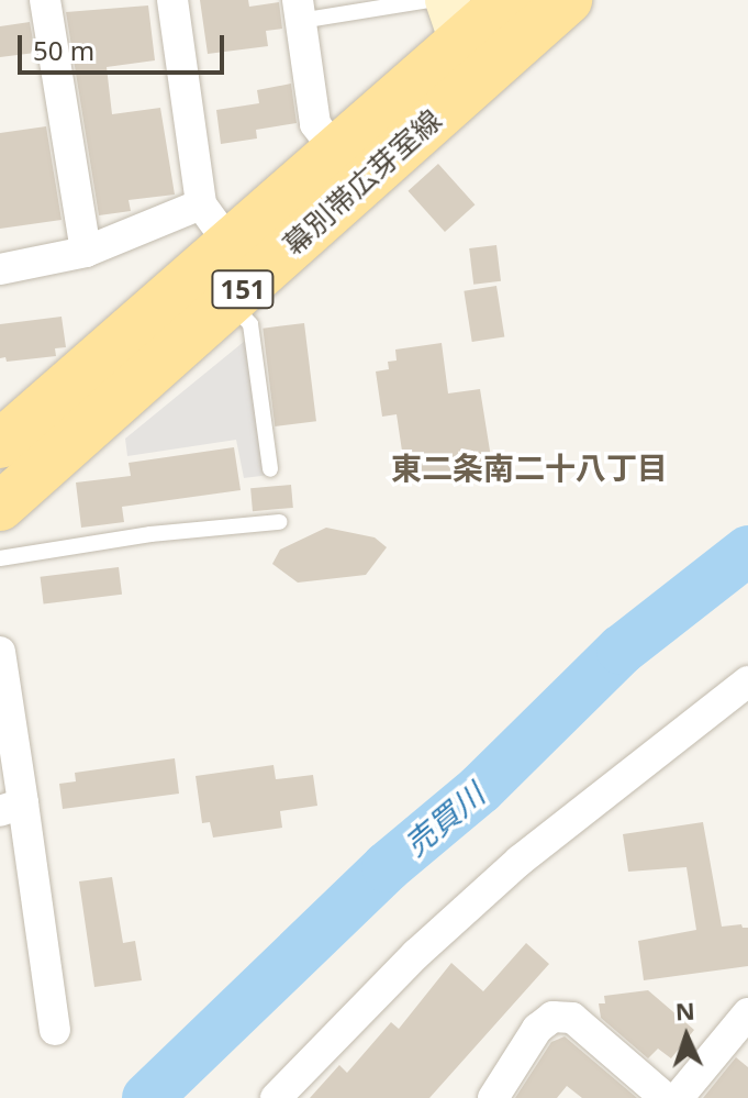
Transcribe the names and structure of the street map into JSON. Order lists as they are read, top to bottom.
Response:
{
  "streets": {
    "main road": ["幕別帯広芽室線", "151"]
  },
  "districts": ["東二条南二十八丁目"],
  "water": ["売買川"],
  "scale_bar": "50 m",
  "north": "top"
}
